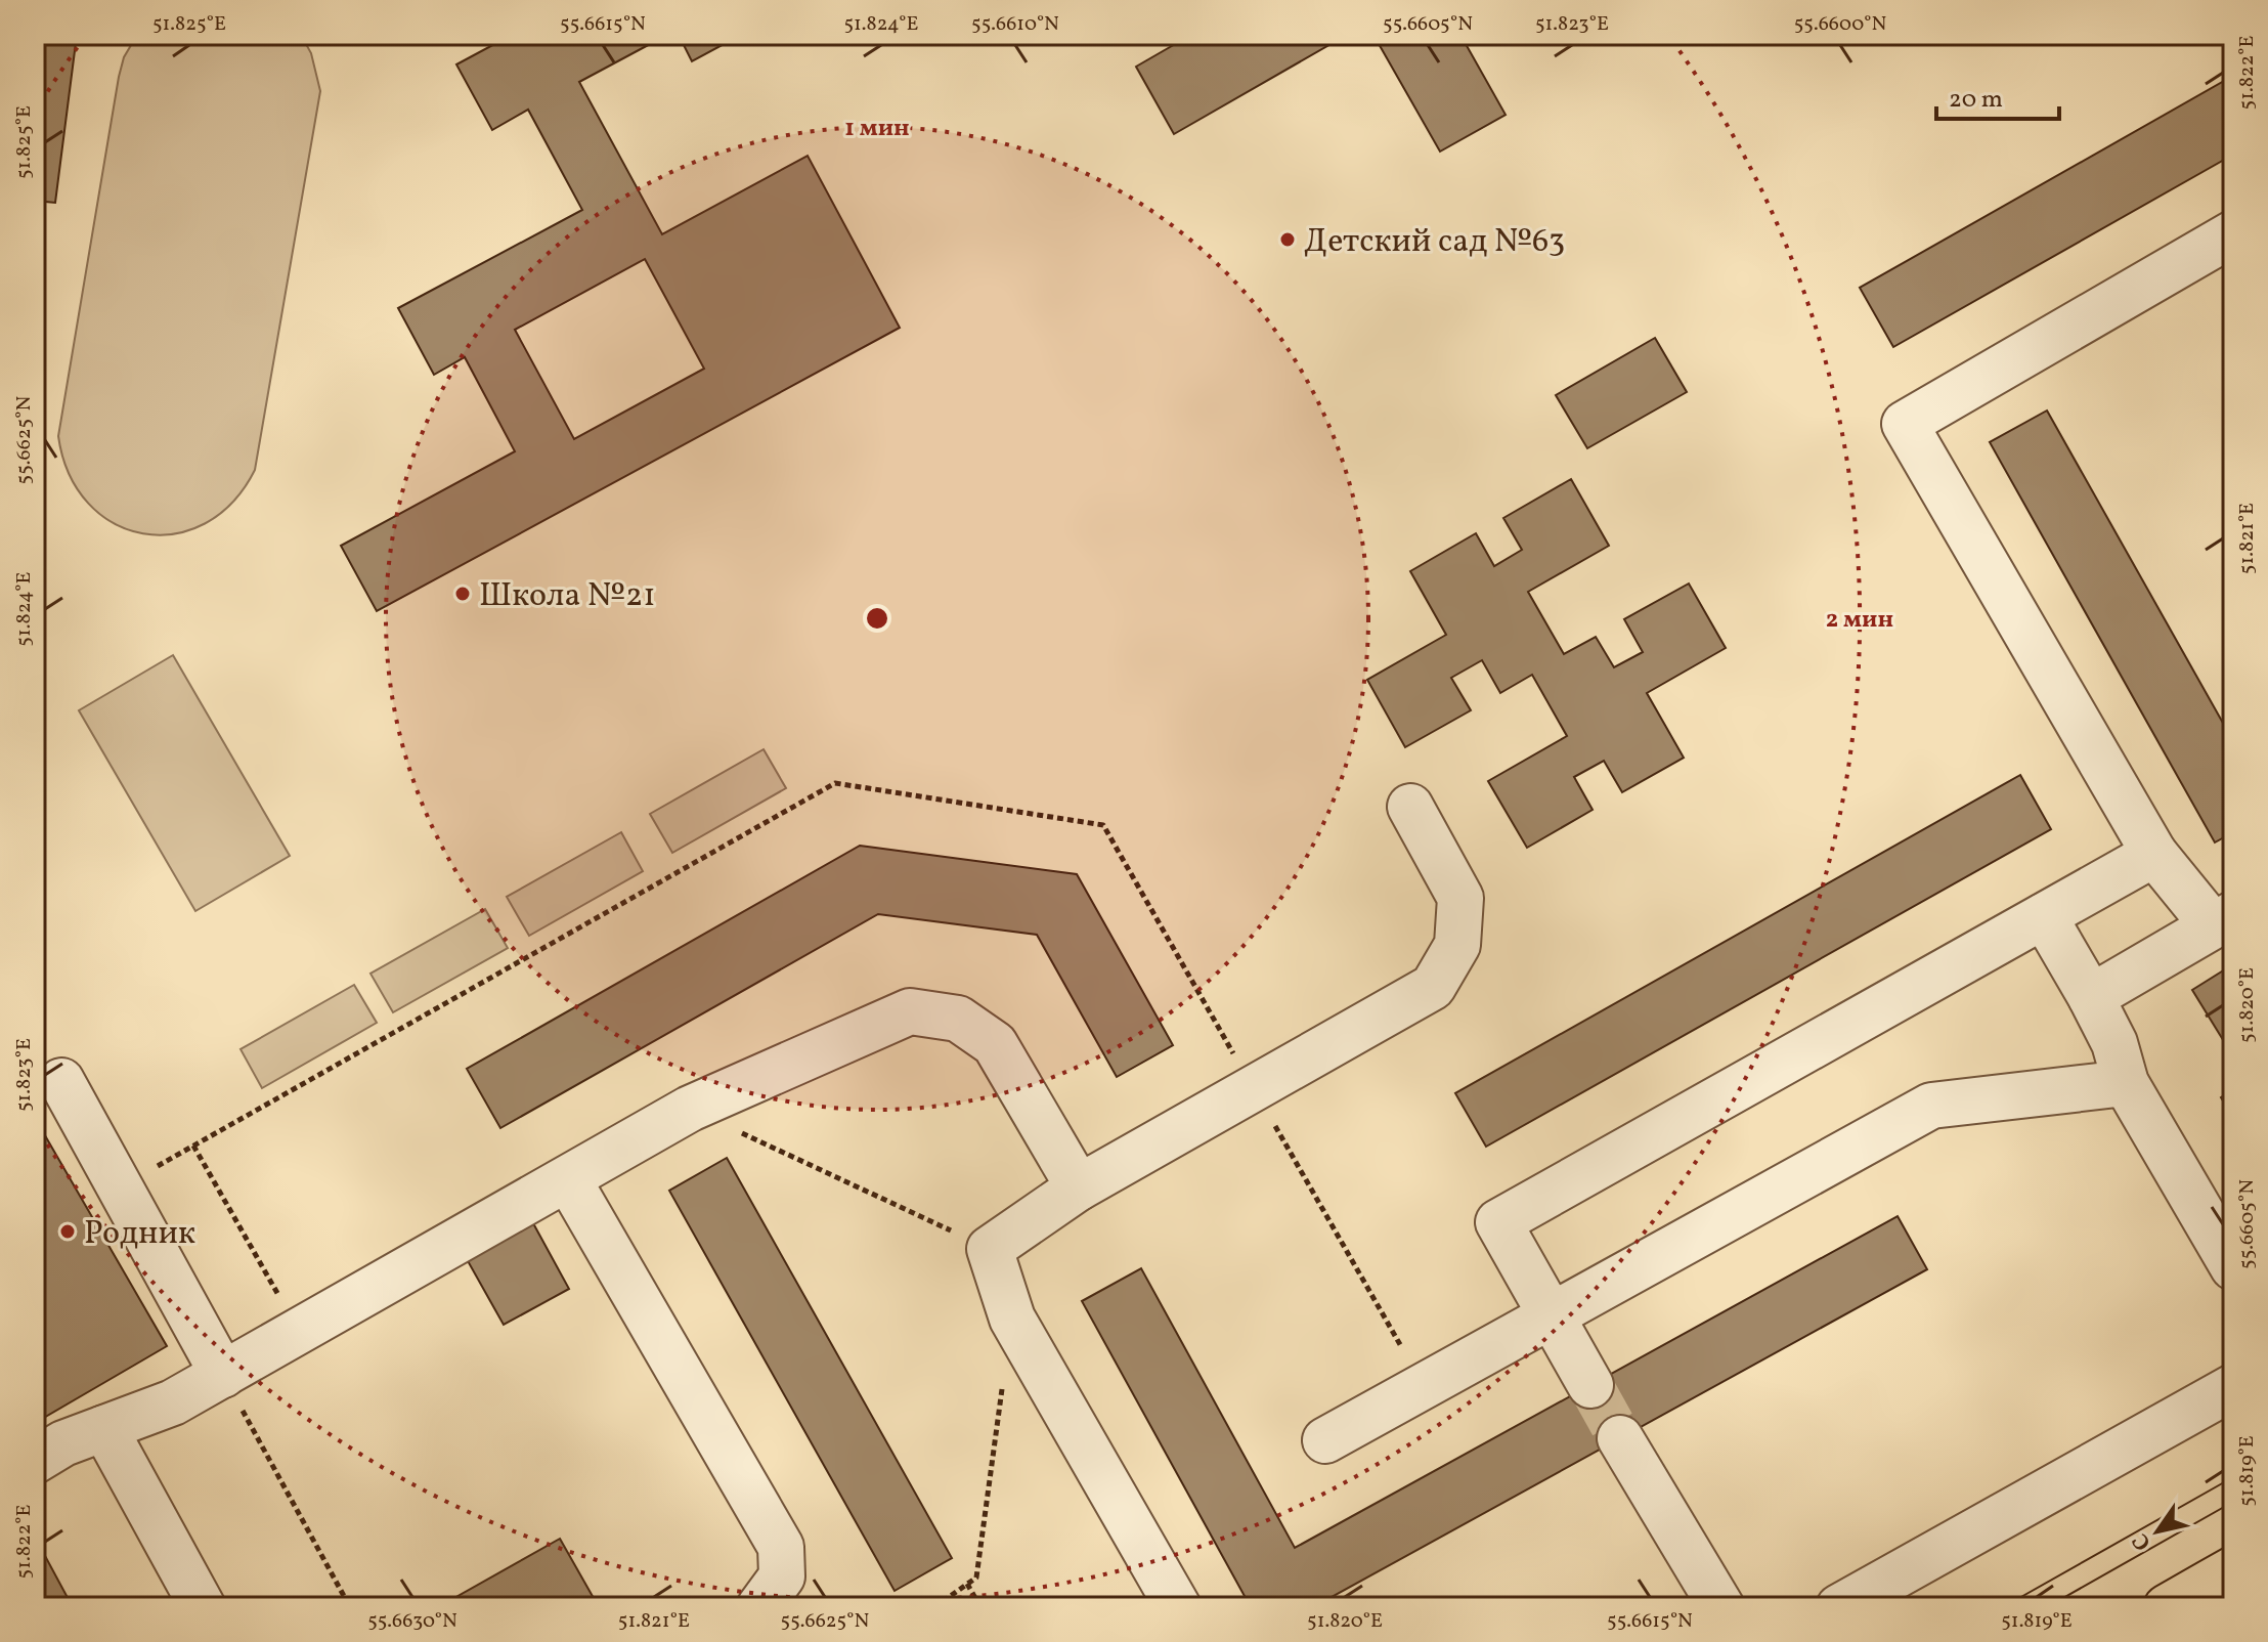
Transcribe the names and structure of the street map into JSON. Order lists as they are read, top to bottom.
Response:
{
  "places": ["Детский сад №63", "Школа №21", "Родник"],
  "scale_bar": "20 m",
  "north": "bottom left",
  "coordinates": [
    "51.825°E",
    "55.6615°N",
    "51.824°E",
    "55.6610°N",
    "55.6605°N",
    "51.823°E",
    "55.6600°N",
    "51.822°E",
    "55.6625°N",
    "51.821°E",
    "51.820°E",
    "51.819°E",
    "55.6630°N"
  ],
  "rings": ["1 мин", "2 мин"]
}
